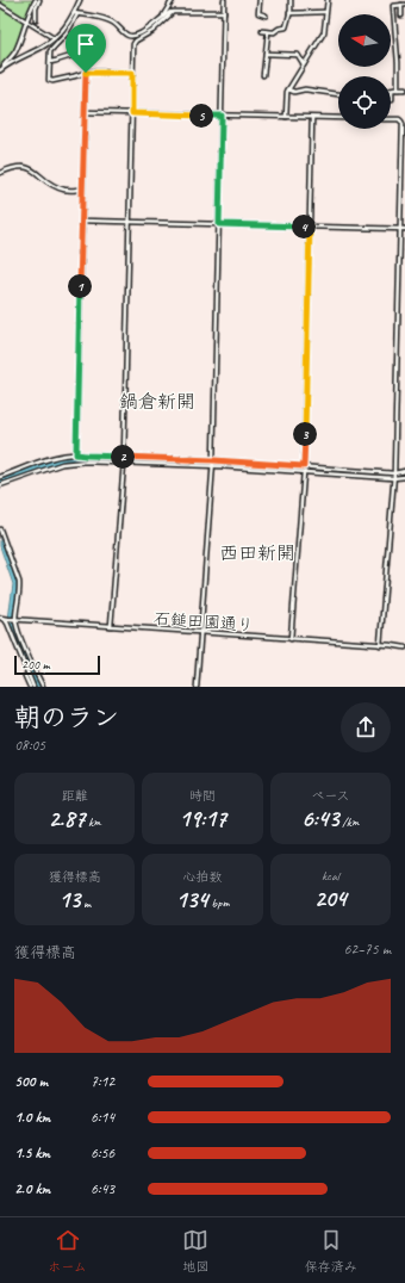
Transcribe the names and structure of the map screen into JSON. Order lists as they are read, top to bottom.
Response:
{
  "streets": {
    "street": ["石鎚田園通り"]
  },
  "districts": ["鍋倉新開", "西田新開"],
  "scale_bar": "200 m",
  "north": "left",
  "page": {
    "pins": [
      "5",
      "4",
      "1",
      "3",
      "2"
    ],
    "scale": "200 m",
    "heading": ["朝のラン", "08:05"],
    "stats": [
      ["距離", "2.87 km"],
      ["時間", "19:17"],
      ["ペース", "6:43 /km"],
      ["獲得標高", "13 m"],
      ["心拍数", "134 bpm"],
      ["kcal", "204"]
    ],
    "chart": ["獲得標高", "62–75 m"],
    "list": [
      {
        "name": "500 m",
        "note": "7:12"
      },
      {
        "name": "1.0 km",
        "note": "6:14"
      },
      {
        "name": "1.5 km",
        "note": "6:56"
      },
      {
        "name": "2.0 km",
        "note": "6:43"
      }
    ],
    "tabs": ["ホーム", "地図", "保存済み"]
  }
}
